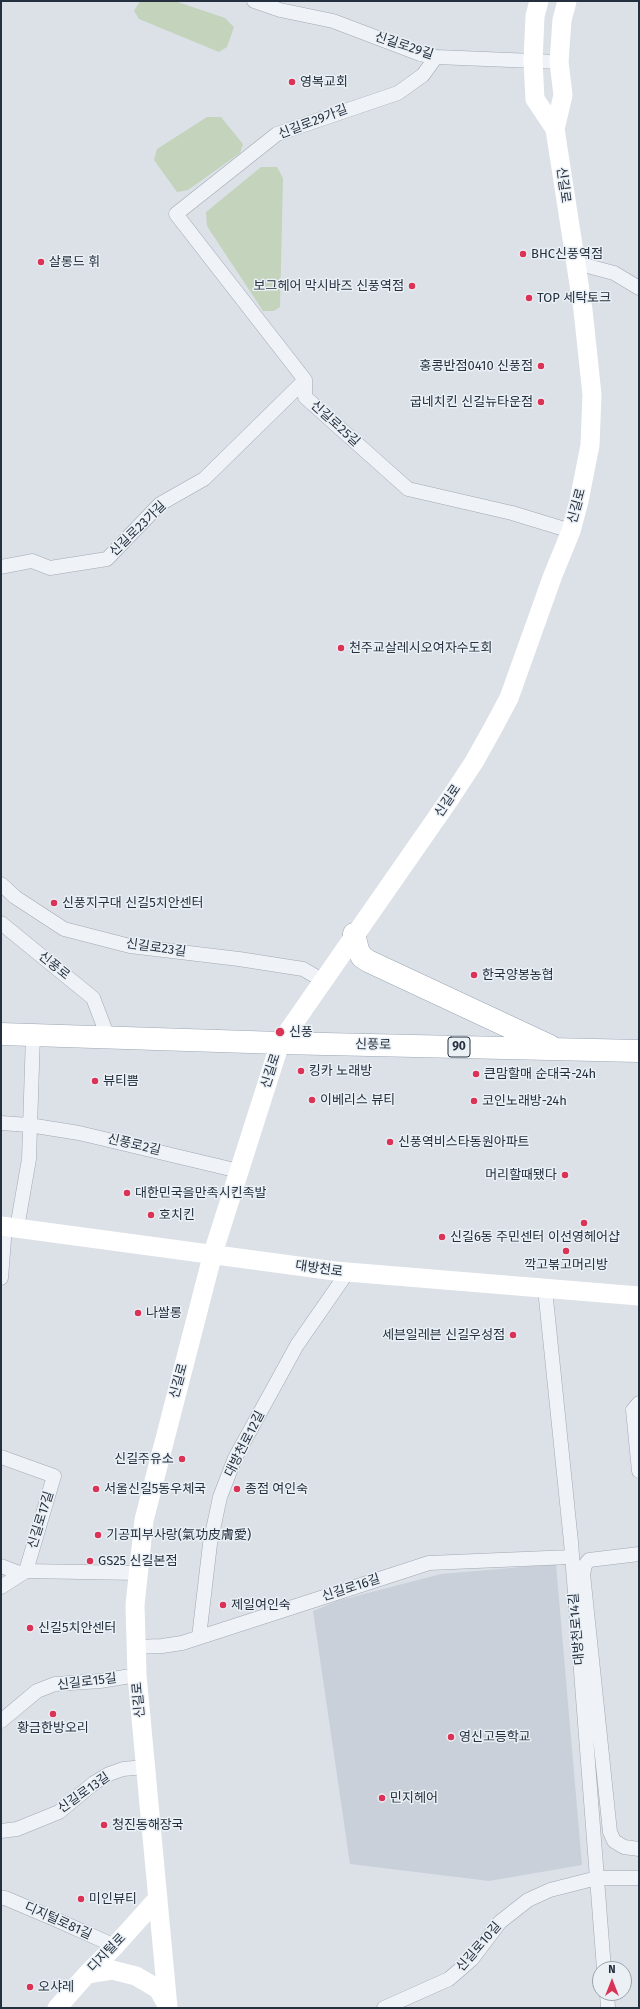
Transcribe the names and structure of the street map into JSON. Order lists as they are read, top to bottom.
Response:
{
  "streets": {
    "main road": [
      "신길로",
      "신풍로",
      "90",
      "대방천로",
      "디지털로"
    ],
    "street": [
      "신길로29길",
      "신길로29가길",
      "신길로25길",
      "신길로23가길",
      "신길로23길",
      "신풍로2길",
      "대방천로12길",
      "신길로17길",
      "신길로16길",
      "대방천로14길",
      "신길로15길",
      "신길로13길",
      "디지털로81길",
      "신길로10길"
    ]
  },
  "crossings": [
    ["신길로29길", "신길로29가길"],
    ["신길로29길", "신길로"],
    ["신길로29가길", "신길로25길"],
    ["신길로29가길", "신길로23가길"],
    ["신길로", "신길로25길"],
    ["신길로", "신길로23길"],
    ["신길로", "신풍로"],
    ["신길로", "신풍로2길"],
    ["신길로", "대방천로"],
    ["신길로", "신길로16길"],
    ["신길로", "신길로15길"],
    ["신길로", "신길로13길"],
    ["신길로", "디지털로"],
    ["신길로25길", "신길로23가길"],
    ["대방천로", "대방천로12길"],
    ["대방천로", "대방천로14길"],
    ["대방천로12길", "신길로16길"],
    ["신길로16길", "대방천로14길"],
    ["대방천로14길", "신길로10길"],
    ["디지털로81길", "디지털로"]
  ],
  "places": [
    "영복교회",
    "BHC신풍역점",
    "살롱드 휘",
    "보그헤어 막시바즈 신풍역점",
    "TOP 세탁토크",
    "홍콩반점0410 신풍점",
    "굽네치킨 신길뉴타운점",
    "천주교살레시오여자수도회",
    "신풍지구대 신길5치안센터",
    "한국양봉농협",
    "신풍",
    "킹카 노래방",
    "큰맘할매 순대국-24h",
    "뷰티쁨",
    "이베리스 뷰티",
    "코인노래방-24h",
    "신풍역비스타동원아파트",
    "머리할때됐다",
    "대한민국을만족시킨족발",
    "호치킨",
    "이선영헤어샵",
    "신길6동 주민센터",
    "깍고볶고머리방",
    "나쌀롱",
    "세븐일레븐 신길우성점",
    "신길주유소",
    "서울신길5동우체국",
    "종점 여인숙",
    "기공피부사랑(氣功皮膚愛)",
    "GS25 신길본점",
    "제일여인숙",
    "신길5치안센터",
    "황금한방오리",
    "영신고등학교",
    "민지헤어",
    "청진동해장국",
    "미인뷰티",
    "오샤레"
  ],
  "north": "top"
}
